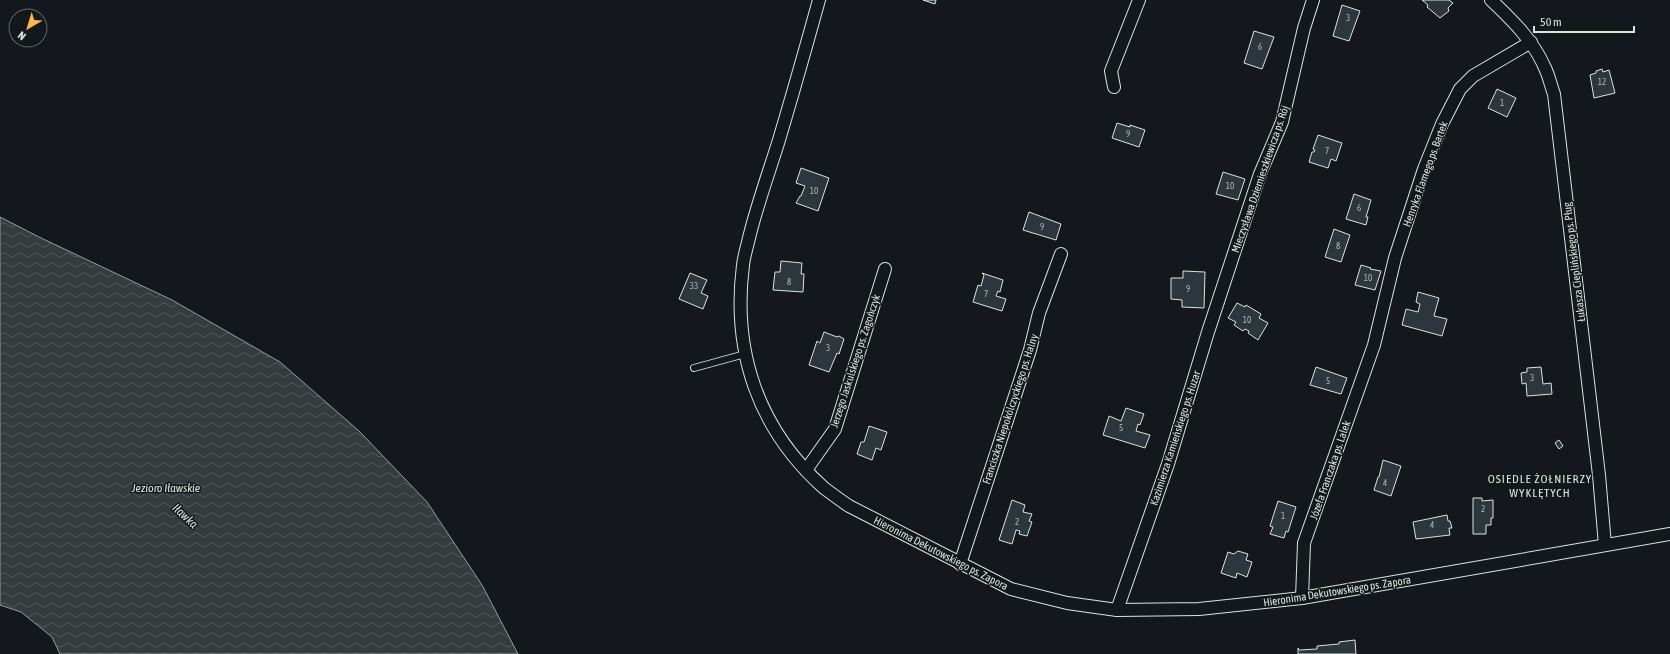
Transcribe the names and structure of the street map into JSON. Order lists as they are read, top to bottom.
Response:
{
  "streets": {
    "street": [
      "Henryka Flamego ps. Bartek",
      "Mieczysława Dziemieszkiewicza ps. Rój",
      "Łukasza Cieplińskiego ps. Pług",
      "Jerzego Jaskulskiego ps. Zagończyk",
      "Franciszka Niepokólczyckiego ps. Halny",
      "Kazimierza Kamieńskiego ps. Huzar",
      "Józefa Franczaka ps. Lalek",
      "Hieronima Dekutowskiego ps. Zapora"
    ]
  },
  "crossings": [
    ["Henryka Flamego ps. Bartek", "Łukasza Cieplińskiego ps. Pług"],
    ["Henryka Flamego ps. Bartek", "Józefa Franczaka ps. Lalek"],
    ["Mieczysława Dziemieszkiewicza ps. Rój", "Kazimierza Kamieńskiego ps. Huzar"],
    ["Łukasza Cieplińskiego ps. Pług", "Hieronima Dekutowskiego ps. Zapora"],
    ["Jerzego Jaskulskiego ps. Zagończyk", "Hieronima Dekutowskiego ps. Zapora"],
    ["Franciszka Niepokólczyckiego ps. Halny", "Hieronima Dekutowskiego ps. Zapora"],
    ["Kazimierza Kamieńskiego ps. Huzar", "Hieronima Dekutowskiego ps. Zapora"],
    ["Józefa Franczaka ps. Lalek", "Hieronima Dekutowskiego ps. Zapora"]
  ],
  "districts": ["OSIEDLE ŻOŁNIERZY WYKLĘTYCH"],
  "water": ["Jezioro Iławskie", "Iławka"],
  "house_numbers": [
    "3",
    "6",
    "12",
    "1",
    "9",
    "7",
    "10",
    "10",
    "6",
    "9",
    "8",
    "10",
    "8",
    "33",
    "9",
    "7",
    "10",
    "3",
    "3",
    "5",
    "5",
    "4",
    "2",
    "1",
    "2",
    "4"
  ],
  "scale_bar": "50 m",
  "north": "bottom left"
}
